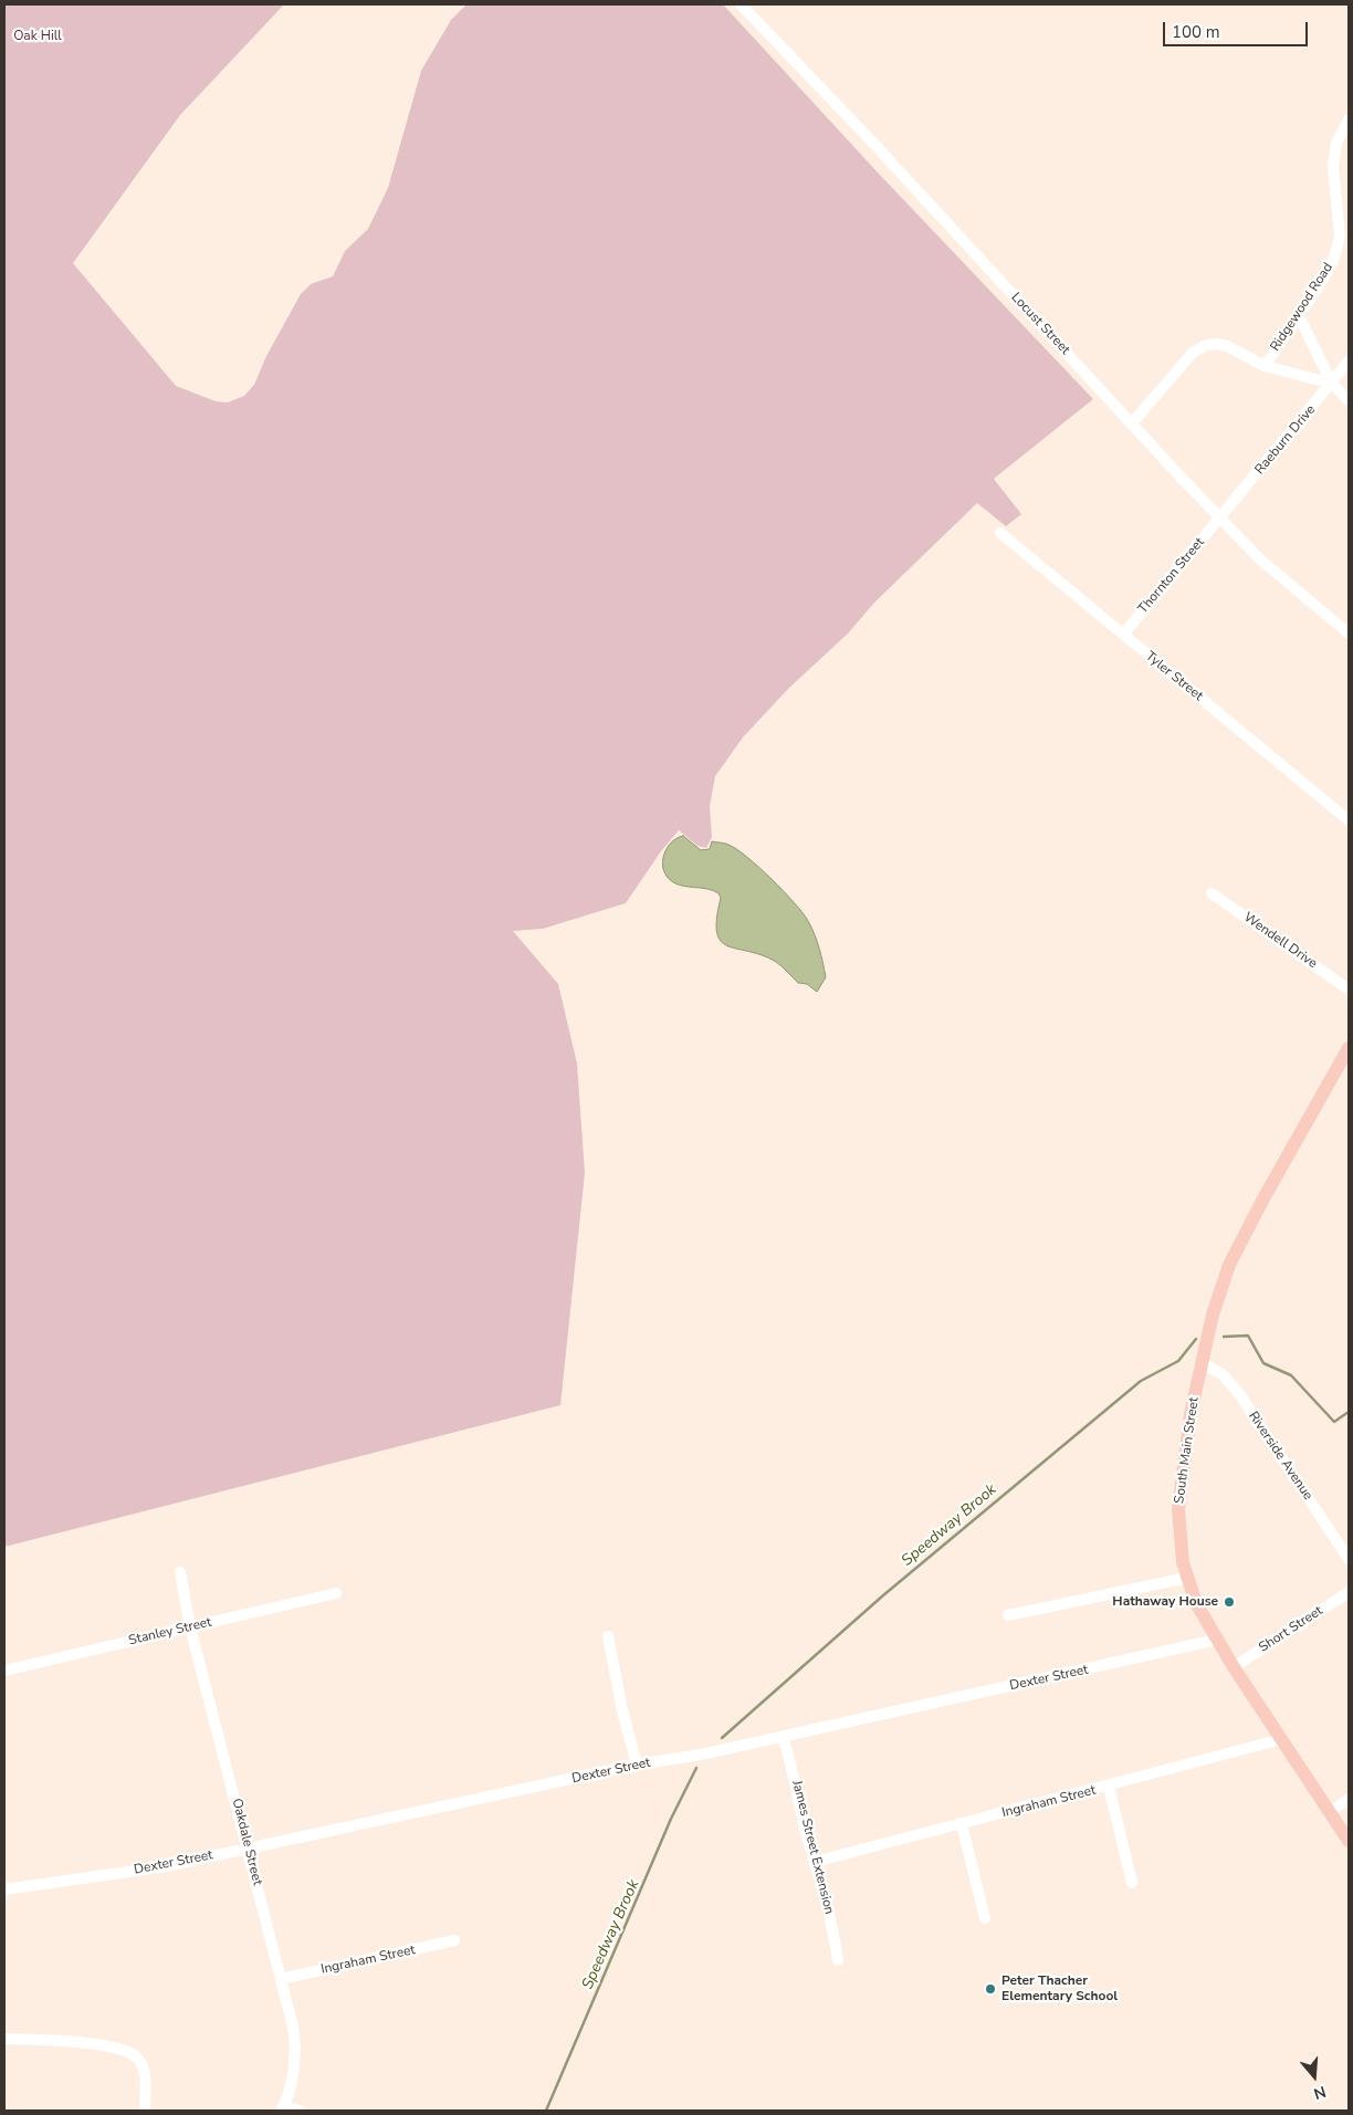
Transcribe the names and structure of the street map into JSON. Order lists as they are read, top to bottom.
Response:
{
  "streets": {
    "main road": ["South Main Street"],
    "street": [
      "Ridgewood Road",
      "Locust Street",
      "Raeburn Drive",
      "Thornton Street",
      "Tyler Street",
      "Wendell Drive",
      "Riverside Avenue",
      "Short Street",
      "Stanley Street",
      "Dexter Street",
      "Ingraham Street",
      "Oakdale Street",
      "James Street Extension"
    ]
  },
  "crossings": [
    ["Locust Street", "Raeburn Drive"],
    ["Locust Street", "Thornton Street"],
    ["Raeburn Drive", "Thornton Street"],
    ["Thornton Street", "Tyler Street"],
    ["South Main Street", "Riverside Avenue"],
    ["South Main Street", "Short Street"],
    ["South Main Street", "Dexter Street"],
    ["South Main Street", "Ingraham Street"],
    ["Stanley Street", "Oakdale Street"],
    ["Dexter Street", "Oakdale Street"],
    ["Dexter Street", "James Street Extension"],
    ["Ingraham Street", "Oakdale Street"],
    ["Ingraham Street", "James Street Extension"]
  ],
  "water": ["Speedway Brook"],
  "parks": ["Oak Hill"],
  "places": ["Hathaway House", "Peter Thacher Elementary School"],
  "scale_bar": "100 m",
  "north": "bottom"
}
